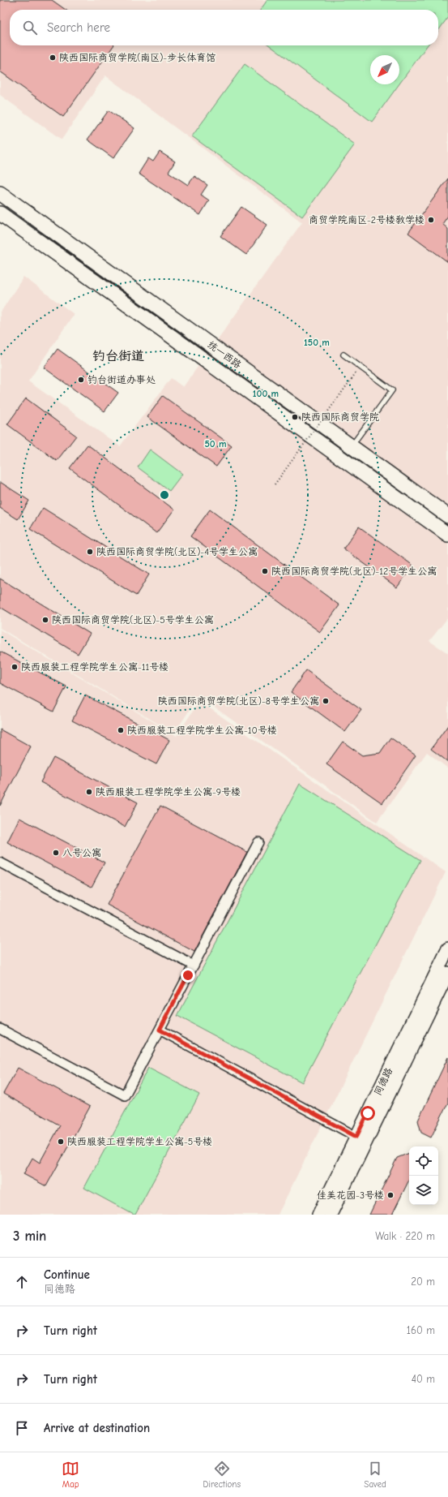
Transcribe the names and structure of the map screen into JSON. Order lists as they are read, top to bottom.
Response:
{
  "streets": {
    "main road": ["统一西路"],
    "street": ["同德路"]
  },
  "districts": ["钓台街道"],
  "places": [
    "陕西国际商贸学院(南区)-步长体育馆",
    "商贸学院南区-2号楼教学楼",
    "钓台街道办事处",
    "陕西国际商贸学院",
    "陕西国际商贸学院(北区)-4号学生公寓",
    "陕西国际商贸学院(北区)-12号学生公寓",
    "陕西国际商贸学院(北区)-5号学生公寓",
    "陕西服装工程学院学生公寓-11号楼",
    "陕西国际商贸学院(北区)-8号学生公寓",
    "陕西服装工程学院学生公寓-10号楼",
    "陕西服装工程学院学生公寓-9号楼",
    "八号公寓",
    "陕西服装工程学院学生公寓-5号楼",
    "佳美花园-3号楼"
  ],
  "north": "bottom left",
  "page": {
    "search": "Search here",
    "heading": ["3 min", "Walk · 220 m"],
    "list": [
      ["Continue", "同德路", "20 m"],
      ["Turn right", "160 m"],
      ["Turn right", "40 m"],
      "Arrive at destination"
    ],
    "nav": ["Map", "Directions", "Saved"]
  },
  "rings": ["150 m", "100 m", "50 m"]
}
